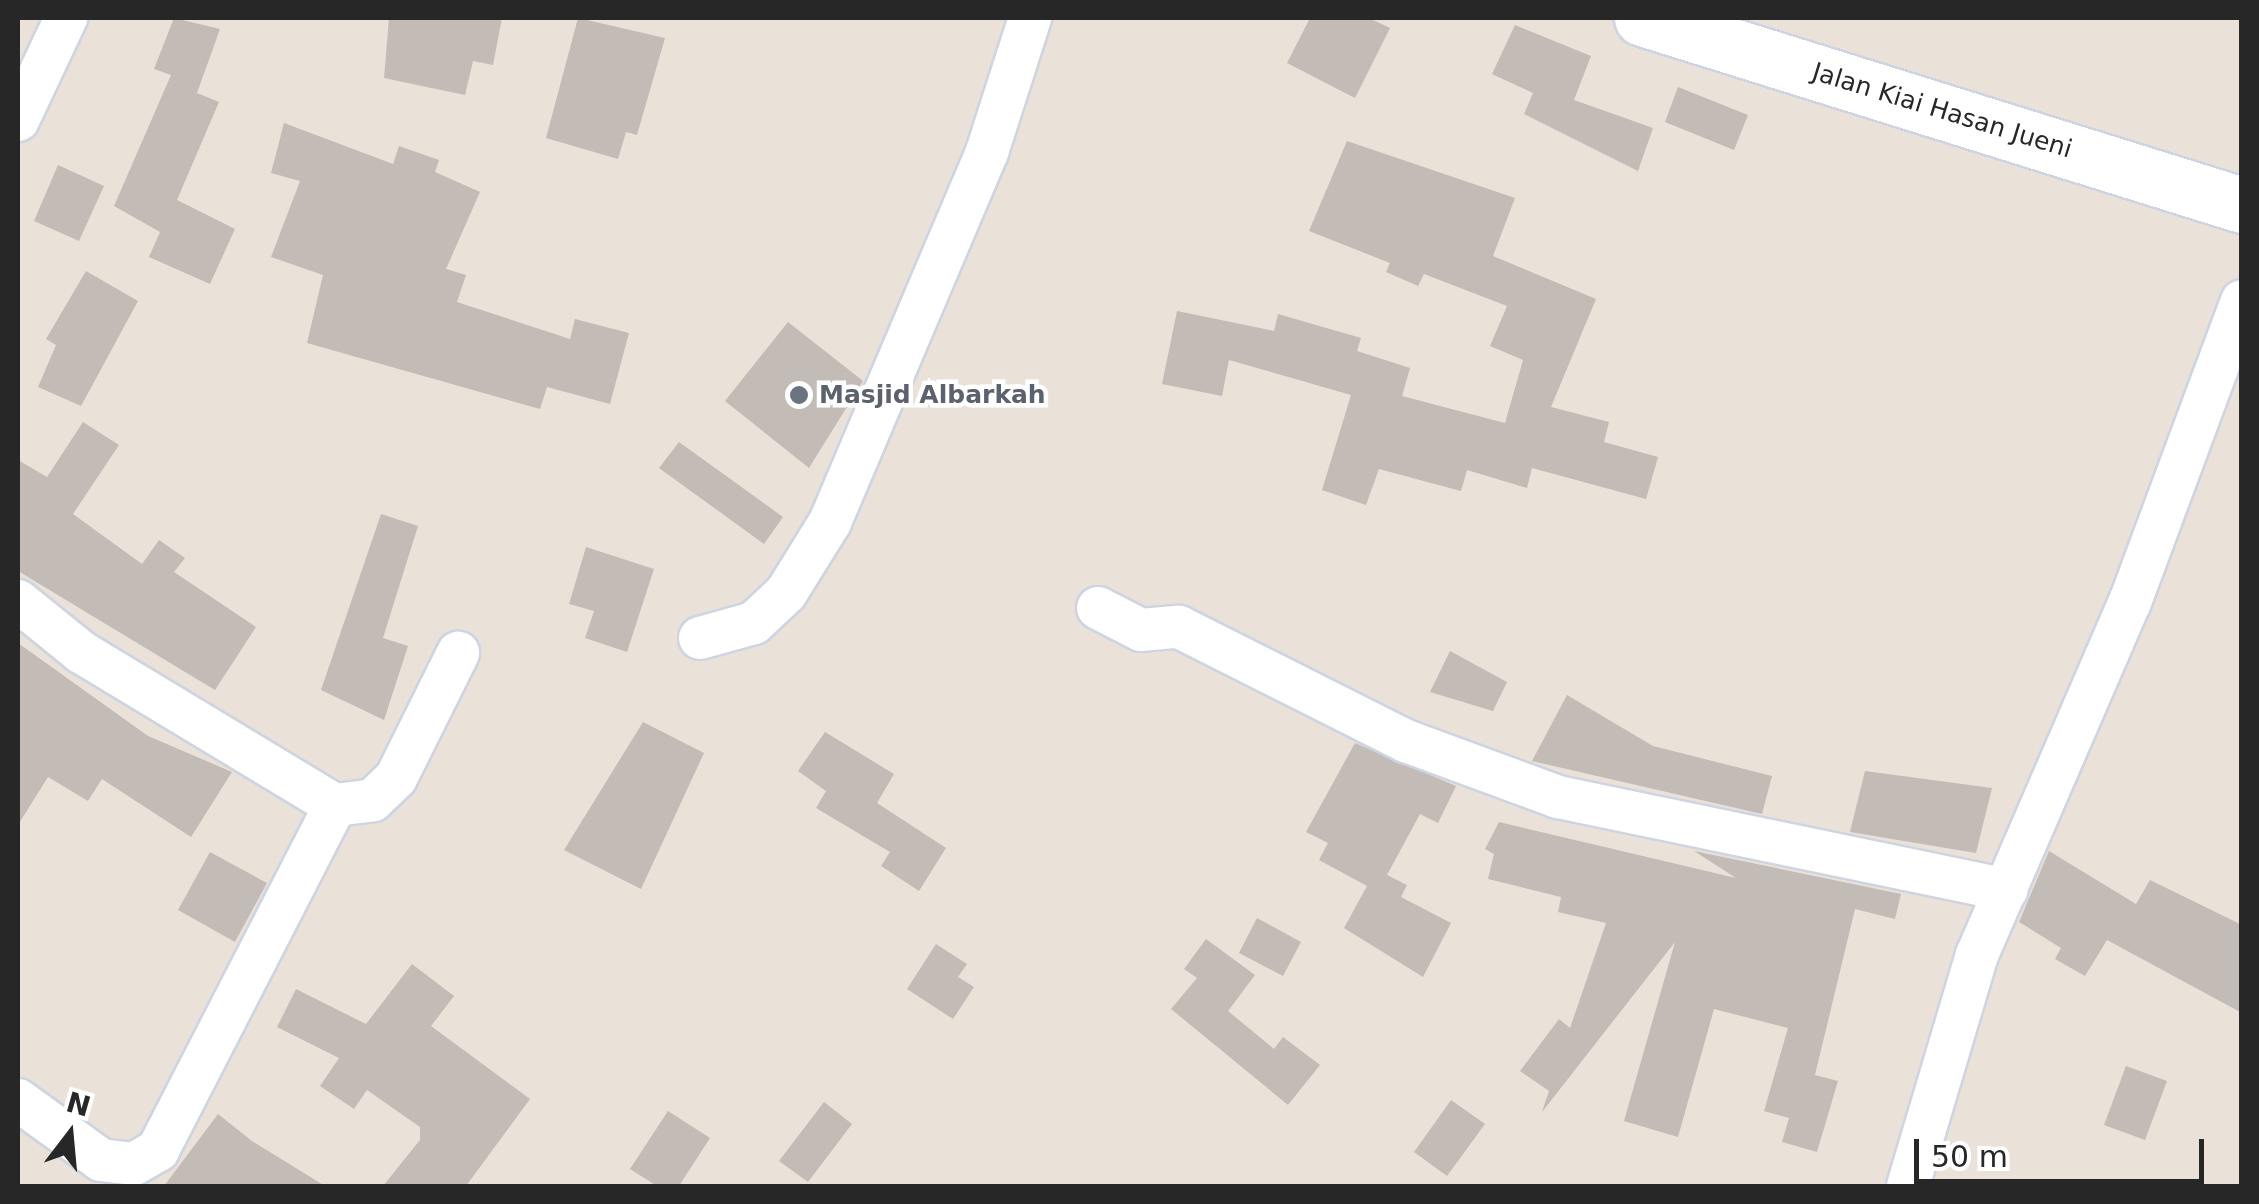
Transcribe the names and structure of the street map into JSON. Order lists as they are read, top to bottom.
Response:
{
  "streets": {
    "street": ["Jalan Kiai Hasan Jueni"]
  },
  "places": ["Masjid Albarkah"],
  "scale_bar": "50 m",
  "north": "top"
}
